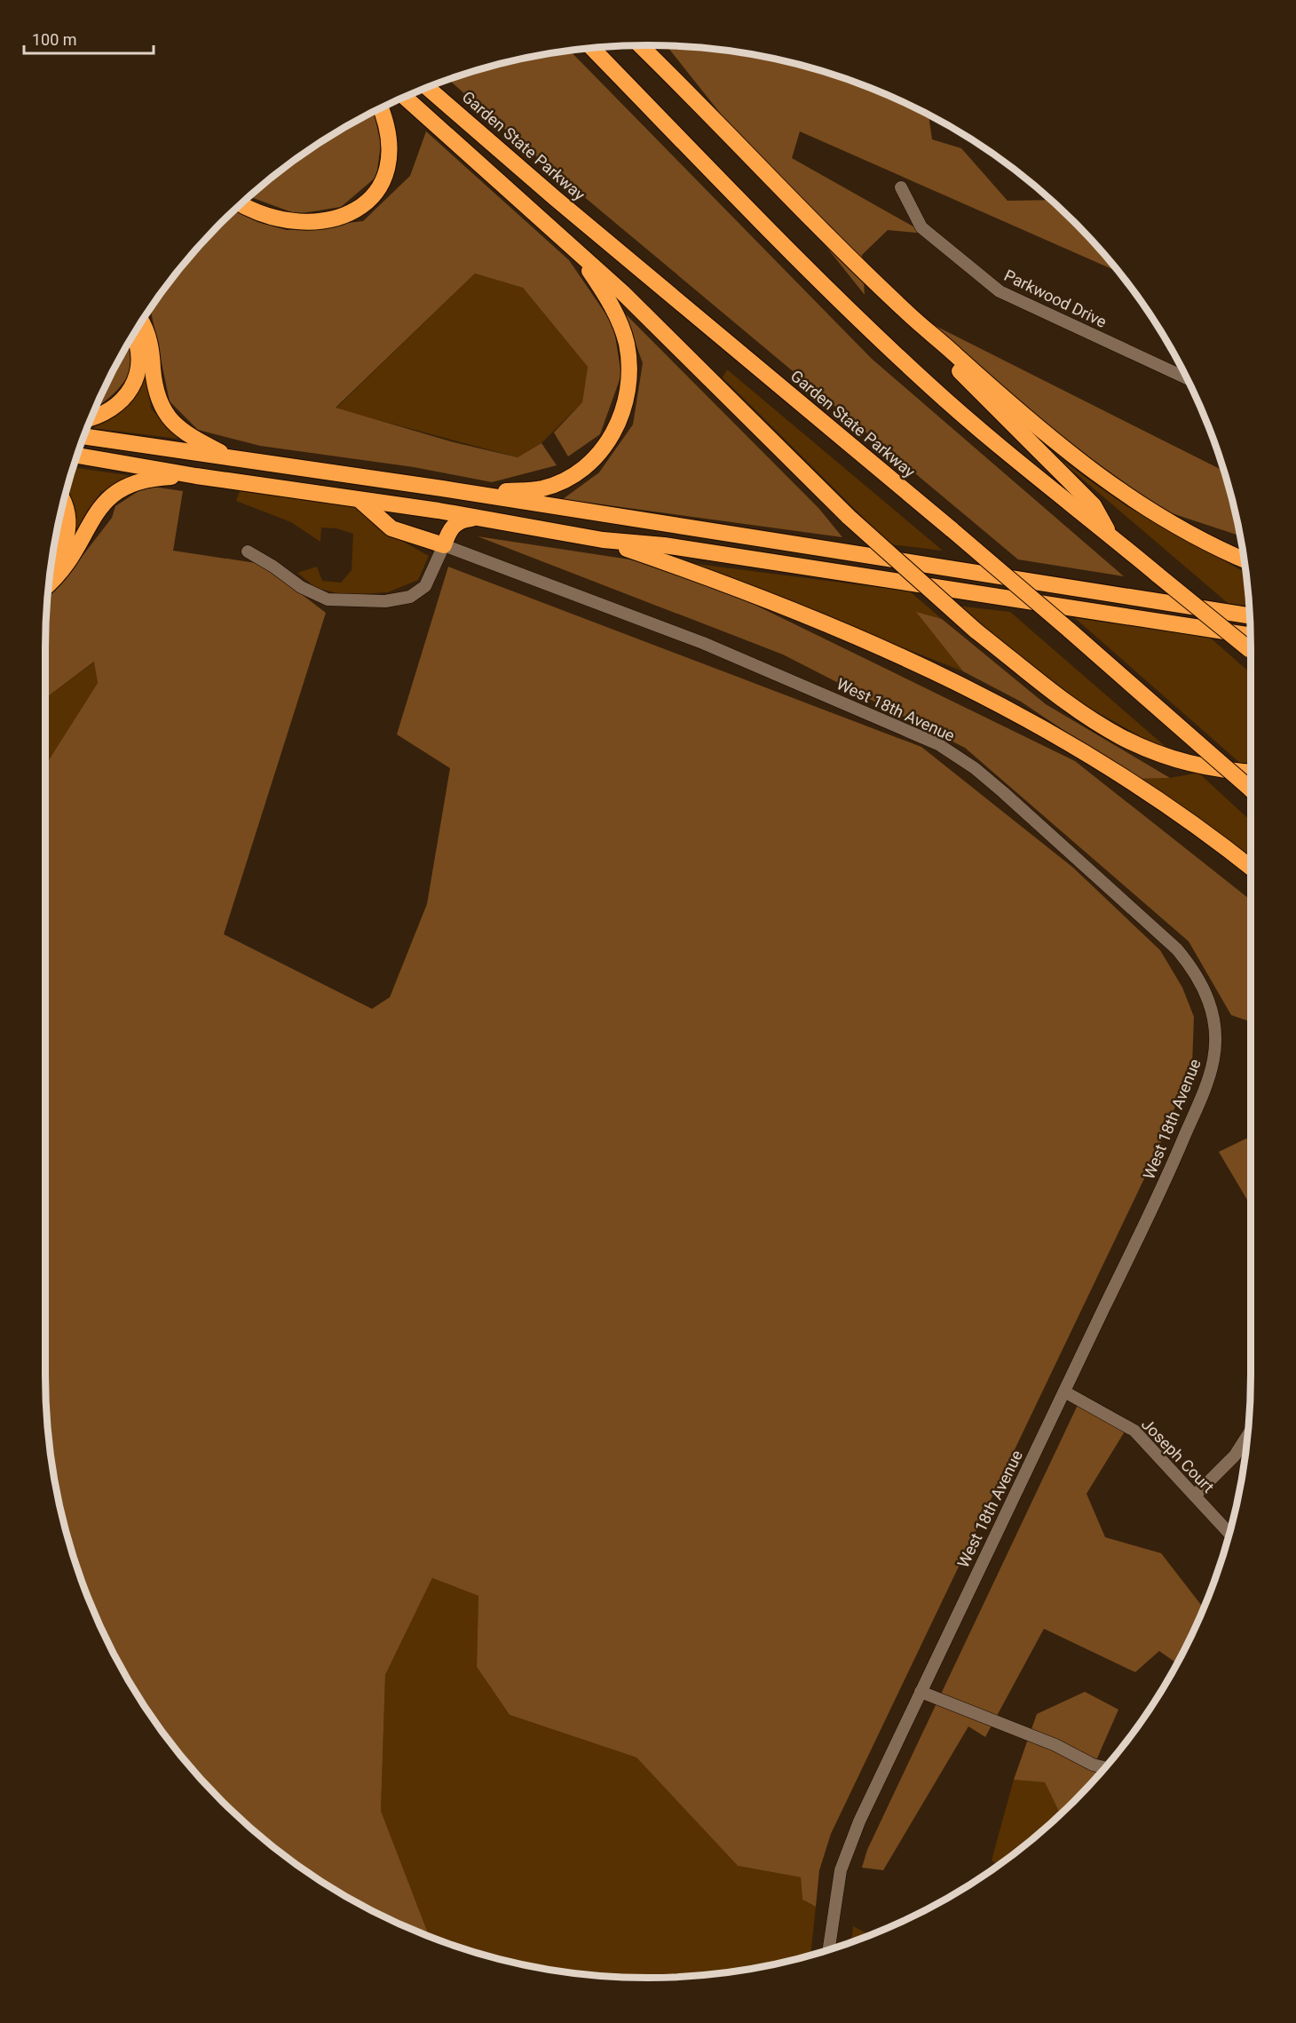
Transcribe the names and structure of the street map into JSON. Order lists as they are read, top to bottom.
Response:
{
  "streets": {
    "highway": ["Garden State Parkway"],
    "street": ["Parkwood Drive", "West 18th Avenue", "Joseph Court"]
  },
  "crossings": [
    ["West 18th Avenue", "Joseph Court"]
  ],
  "scale_bar": "100 m"
}
